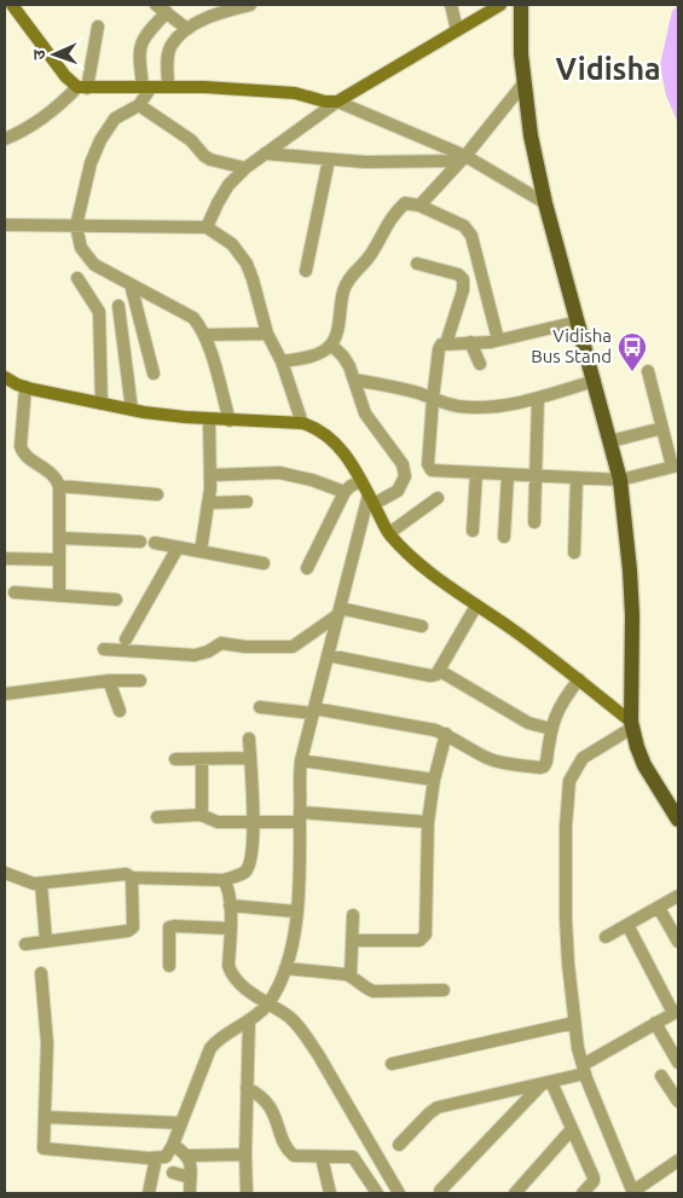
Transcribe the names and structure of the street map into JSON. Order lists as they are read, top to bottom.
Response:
{
  "districts": ["Vidisha"],
  "places": {
    "bus stop": ["Vidisha Bus Stand"]
  },
  "north": "left"
}
